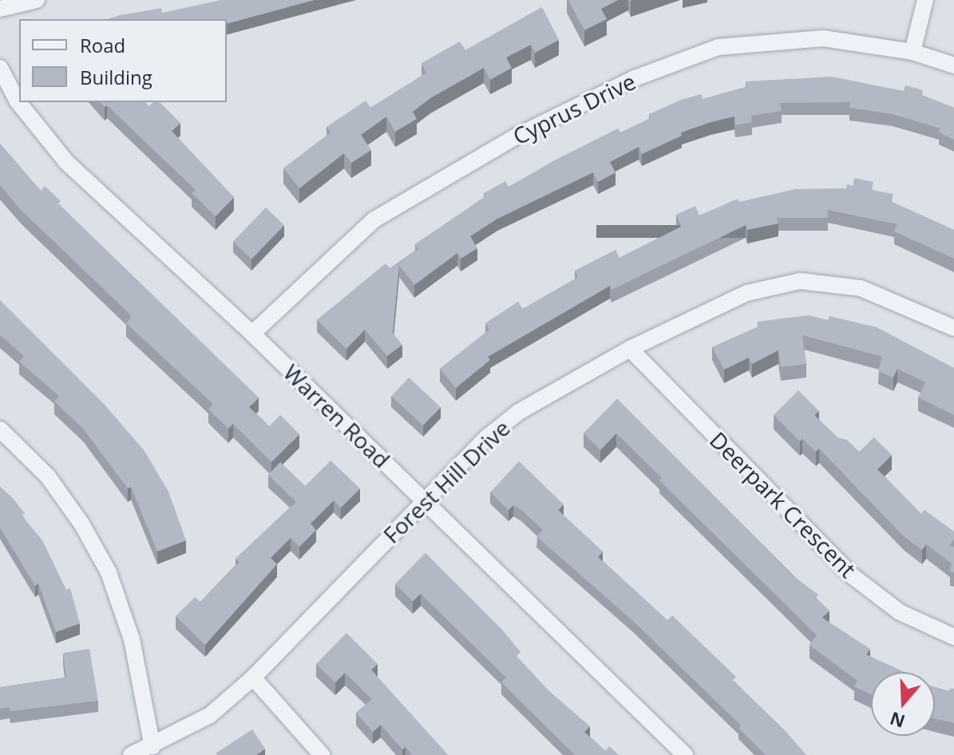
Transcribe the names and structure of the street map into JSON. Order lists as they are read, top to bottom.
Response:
{
  "streets": {
    "street": [
      "Cyprus Drive",
      "Warren Road",
      "Forest Hill Drive",
      "Deerpark Crescent"
    ]
  },
  "crossings": [
    ["Cyprus Drive", "Warren Road"],
    ["Warren Road", "Forest Hill Drive"],
    ["Forest Hill Drive", "Deerpark Crescent"]
  ],
  "legend": ["Road", "Building"],
  "north": "bottom"
}
